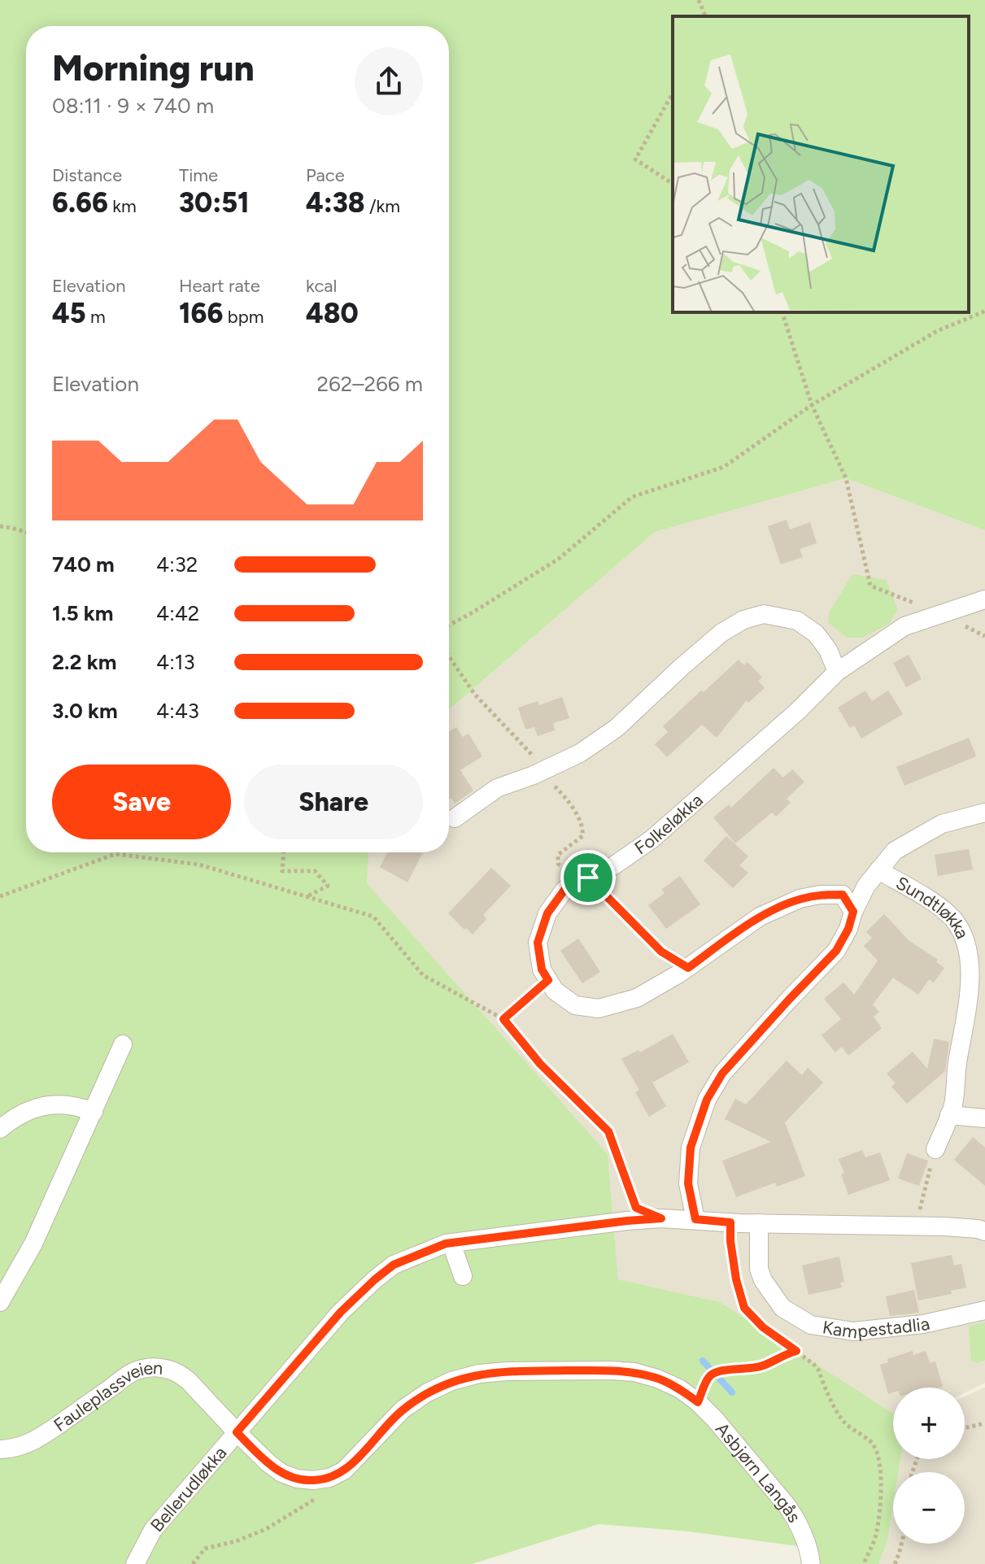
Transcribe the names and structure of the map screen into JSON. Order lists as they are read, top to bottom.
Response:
{
  "streets": {
    "street": [
      "Folkeløkka",
      "Sundtløkka",
      "Kampestadlia",
      "Fauleplassveien",
      "Asbjørn Langås",
      "Bellerudløkka"
    ]
  },
  "crossings": [
    ["Folkeløkka", "Sundtløkka"],
    ["Fauleplassveien", "Bellerudløkka"]
  ],
  "page": {
    "heading": ["Morning run", "08:11 · 9 × 740 m"],
    "stats": [
      ["Distance", "6.66 km"],
      ["Time", "30:51"],
      ["Pace", "4:38 /km"],
      ["Elevation", "45 m"],
      ["Heart rate", "166 bpm"],
      ["kcal", "480"]
    ],
    "chart": ["Elevation", "262–266 m"],
    "list": [
      {
        "name": "740 m",
        "note": "4:32"
      },
      {
        "name": "1.5 km",
        "note": "4:42"
      },
      {
        "name": "2.2 km",
        "note": "4:13"
      },
      {
        "name": "3.0 km",
        "note": "4:43"
      }
    ],
    "buttons": ["Save", "Share"],
    "map_buttons": ["+", "−"]
  }
}
